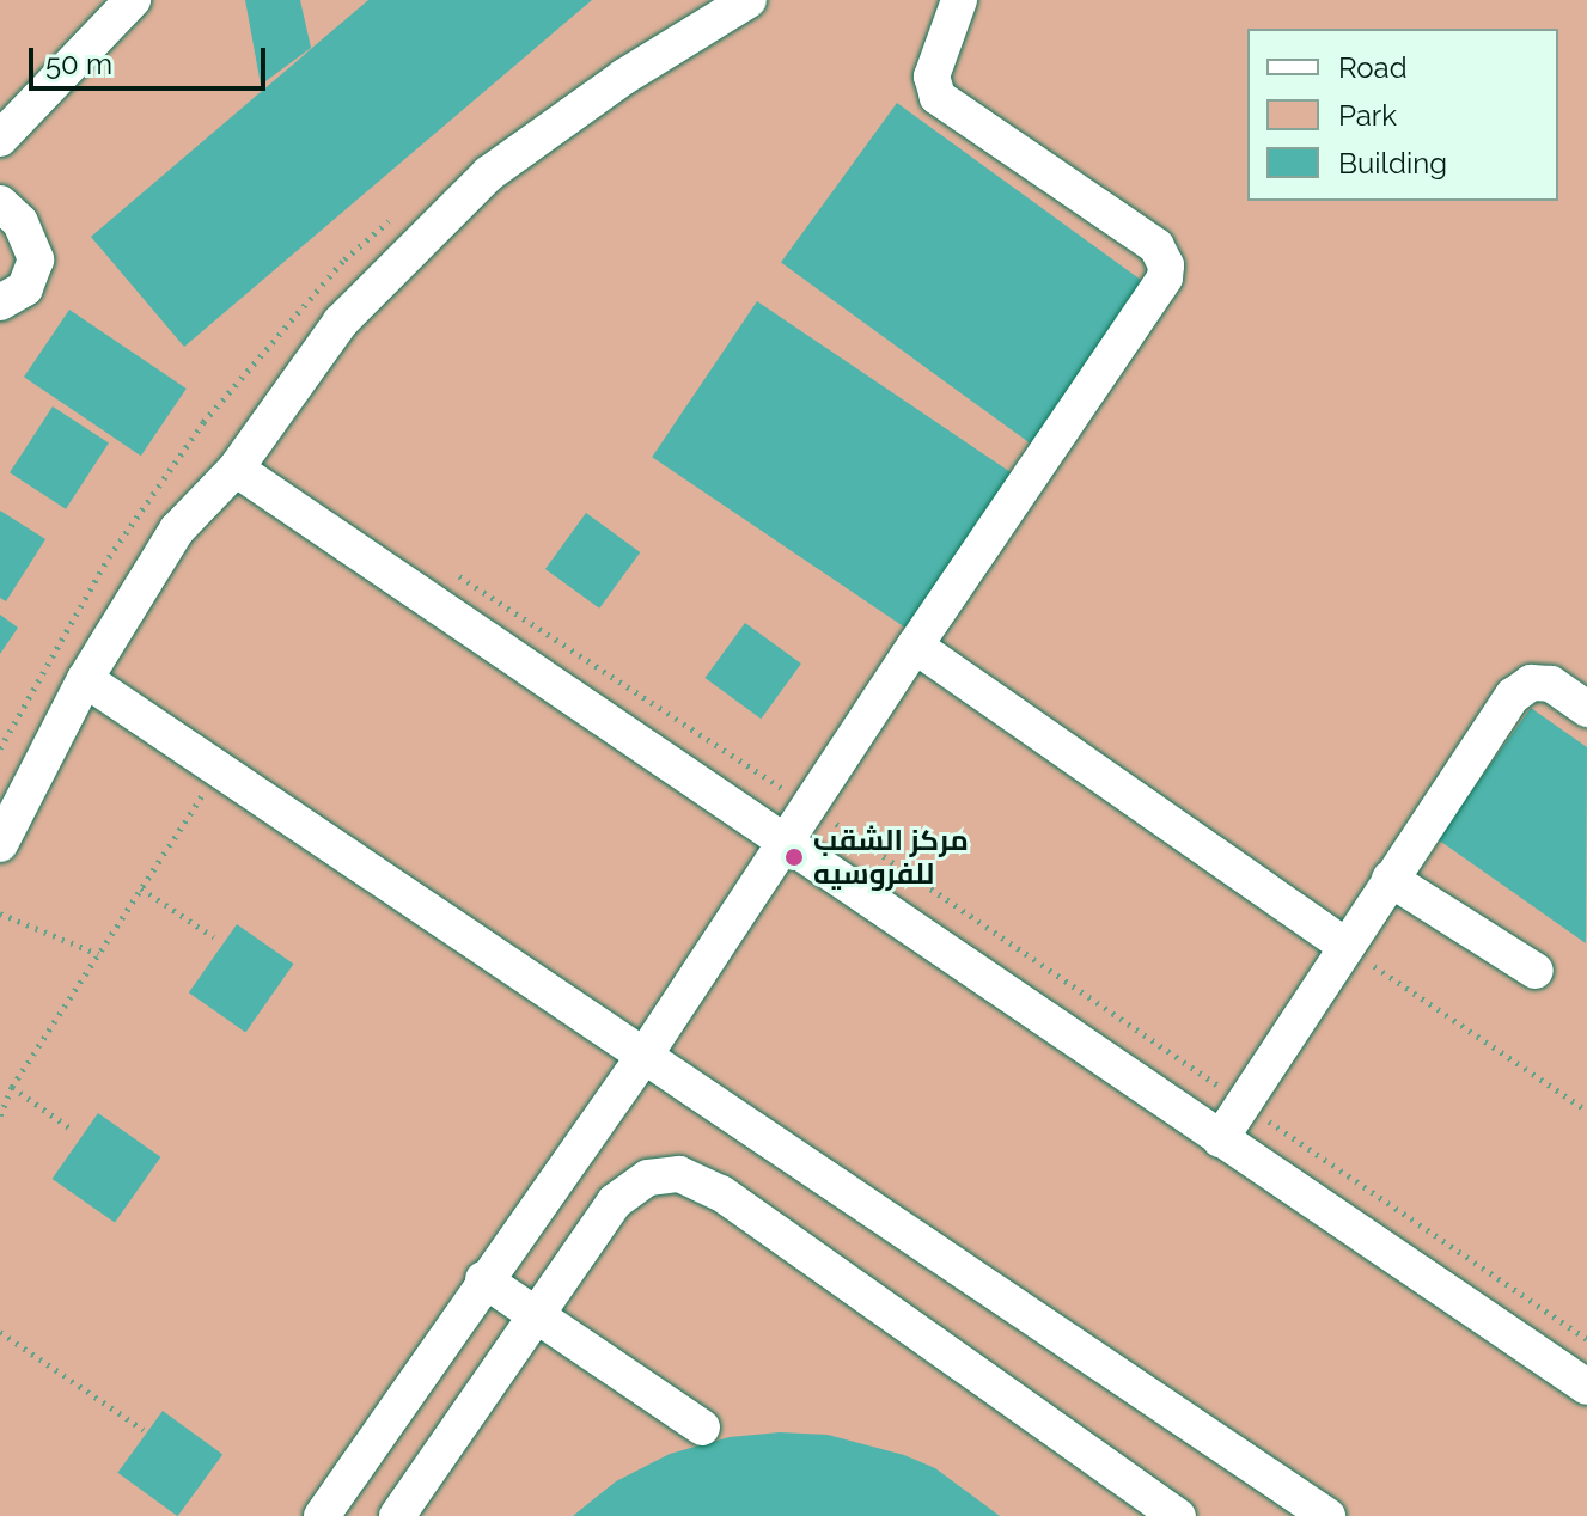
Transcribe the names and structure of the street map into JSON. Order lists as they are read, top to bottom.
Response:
{
  "places": ["مركز الشقب للفروسيه"],
  "legend": ["Road", "Park", "Building"],
  "scale_bar": "50 m"
}
